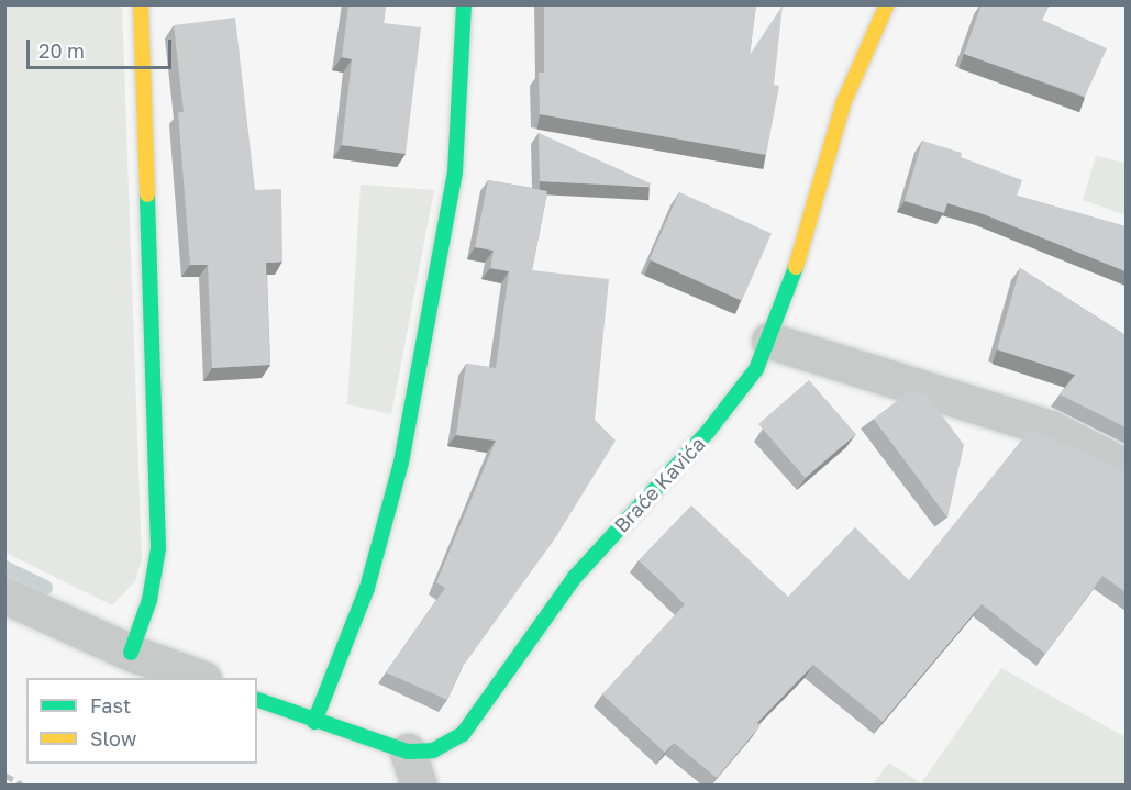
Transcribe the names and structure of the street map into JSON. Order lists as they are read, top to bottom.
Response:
{
  "streets": {
    "street": ["Braće Kavića"]
  },
  "legend": ["Fast", "Slow"],
  "scale_bar": "20 m"
}
